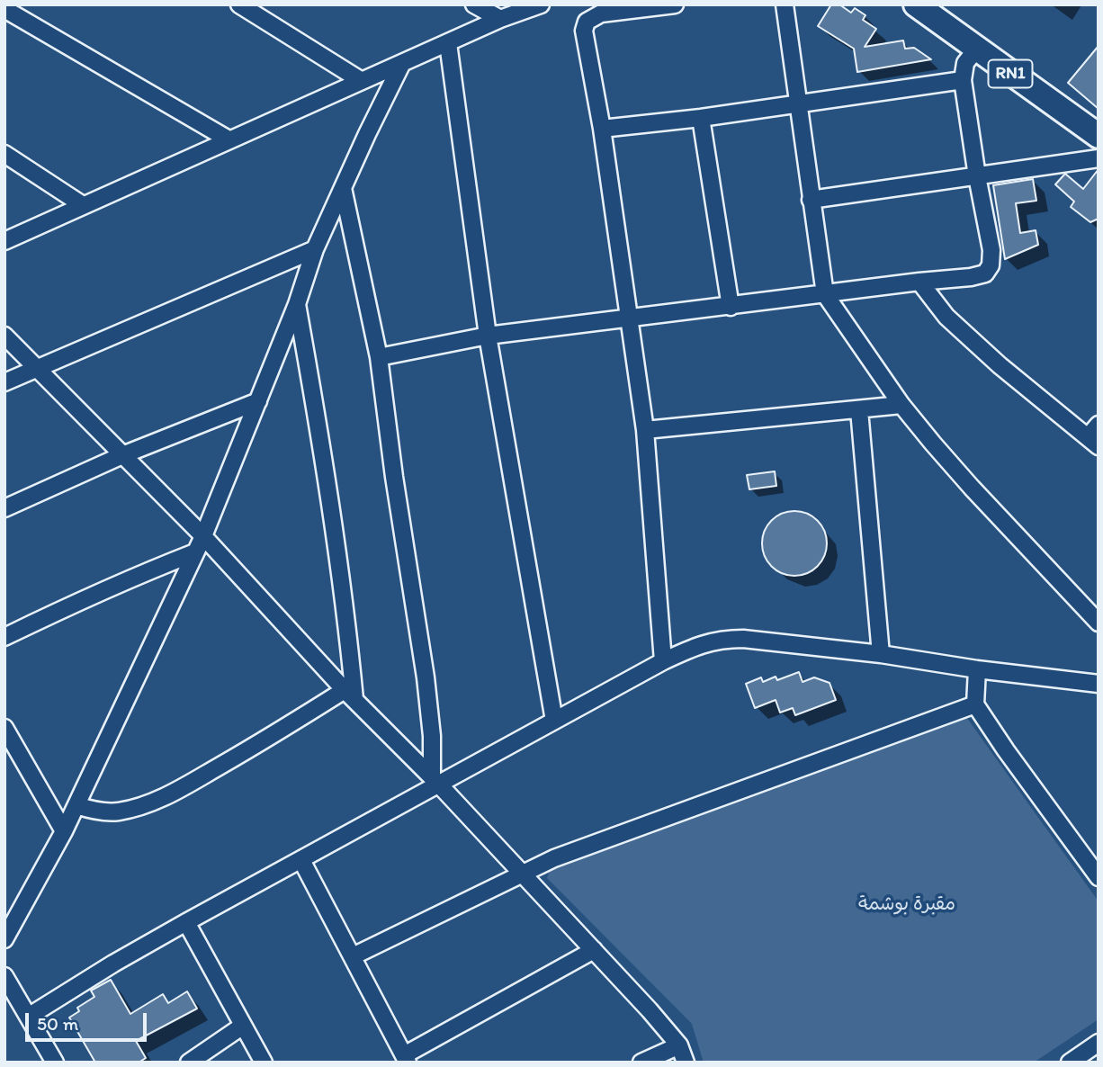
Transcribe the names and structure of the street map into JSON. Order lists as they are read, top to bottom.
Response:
{
  "streets": {
    "main road": ["RN1"]
  },
  "parks": ["مقبرة بوشمة"],
  "scale_bar": "50 m"
}
